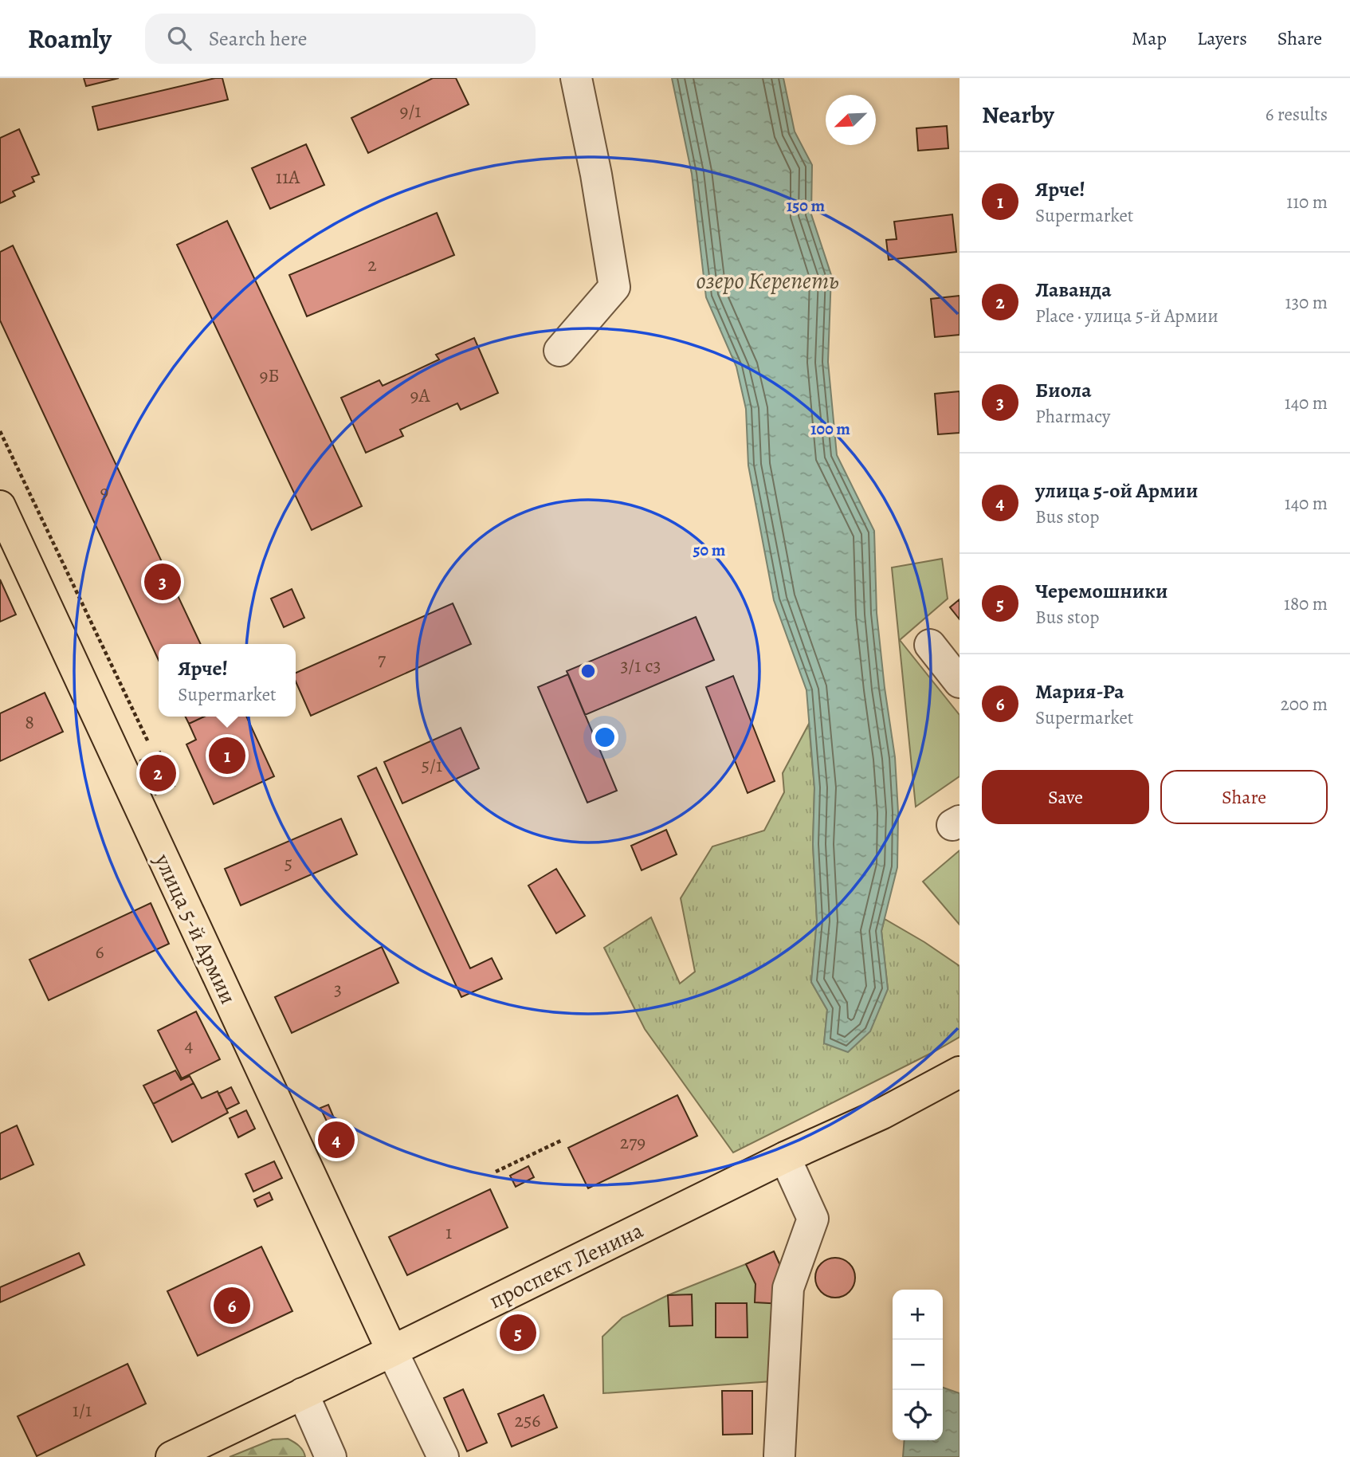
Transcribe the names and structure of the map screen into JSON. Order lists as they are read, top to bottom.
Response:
{
  "streets": {
    "main road": ["улица 5-й Армии", "проспект Ленина"]
  },
  "crossings": [
    ["улица 5-й Армии", "проспект Ленина"]
  ],
  "water": ["озеро Керепеть"],
  "house_numbers": [
    "9/1",
    "11А",
    "2",
    "9Б",
    "9А",
    "9",
    "7",
    "3/1 с3",
    "8",
    "5/1",
    "5",
    "6",
    "3",
    "4",
    "279",
    "1",
    "1/1",
    "256"
  ],
  "north": "bottom left",
  "page": {
    "header": "Roamly",
    "search": "Search here",
    "nav": ["Map", "Layers", "Share"],
    "heading": ["Nearby", "6 results"],
    "list": [
      {
        "mark": "1",
        "name": "Ярче!",
        "note": "Supermarket",
        "value": "110 m"
      },
      {
        "mark": "2",
        "name": "Лаванда",
        "note": "Place · улица 5-й Армии",
        "value": "130 m"
      },
      {
        "mark": "3",
        "name": "Биола",
        "note": "Pharmacy",
        "value": "140 m"
      },
      {
        "mark": "4",
        "name": "улица 5-ой Армии",
        "note": "Bus stop",
        "value": "140 m"
      },
      {
        "mark": "5",
        "name": "Черемошники",
        "note": "Bus stop",
        "value": "180 m"
      },
      {
        "mark": "6",
        "name": "Мария-Ра",
        "note": "Supermarket",
        "value": "200 m"
      }
    ],
    "pins": [
      "3",
      "1",
      "2",
      "4",
      "6",
      "5"
    ],
    "popup": ["Ярче!", "Supermarket"],
    "buttons": ["Save", "Share"],
    "map_buttons": ["+", "−"]
  },
  "rings": ["150 m", "100 m", "50 m"]
}
